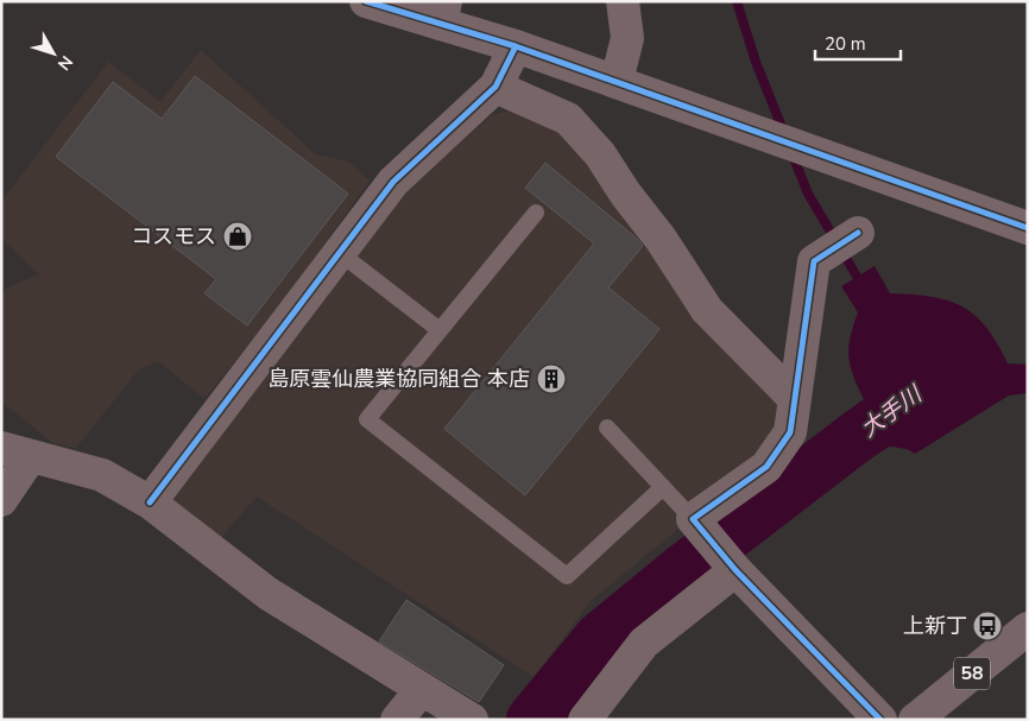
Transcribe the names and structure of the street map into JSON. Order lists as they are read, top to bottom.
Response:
{
  "streets": {
    "street": ["58"]
  },
  "water": ["大手川"],
  "places": {
    "shop": ["コスモス"],
    "building": ["島原雲仙農業協同組合 本店"],
    "bus stop": ["上新丁"]
  },
  "scale_bar": "20 m",
  "north": "bottom right"
}
